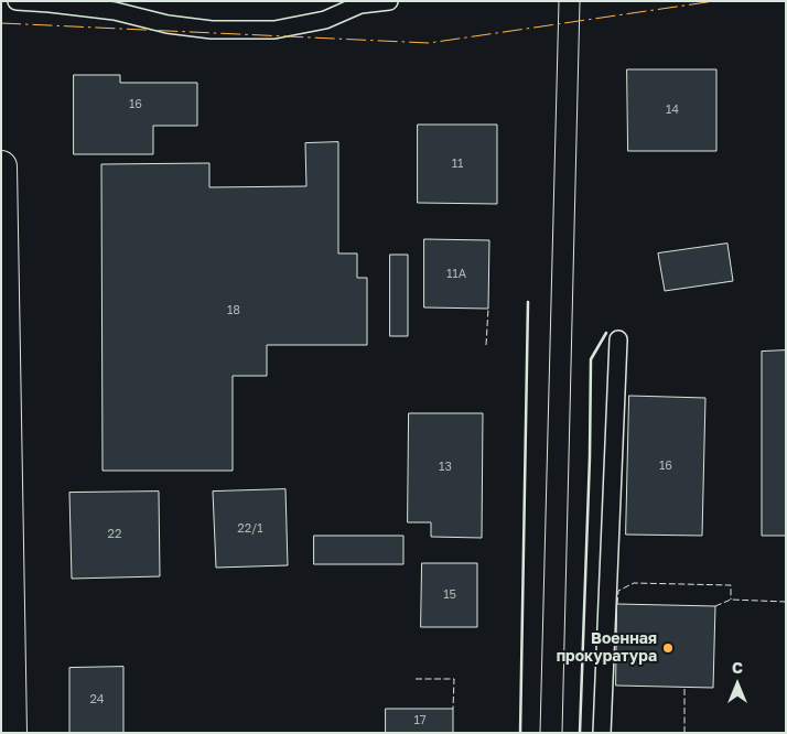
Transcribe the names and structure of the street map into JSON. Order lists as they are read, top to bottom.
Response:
{
  "places": ["Военная прокуратура"],
  "house_numbers": [
    "16",
    "14",
    "11",
    "11А",
    "18",
    "16",
    "13",
    "22/1",
    "22",
    "15",
    "24",
    "17"
  ],
  "north": "top"
}
